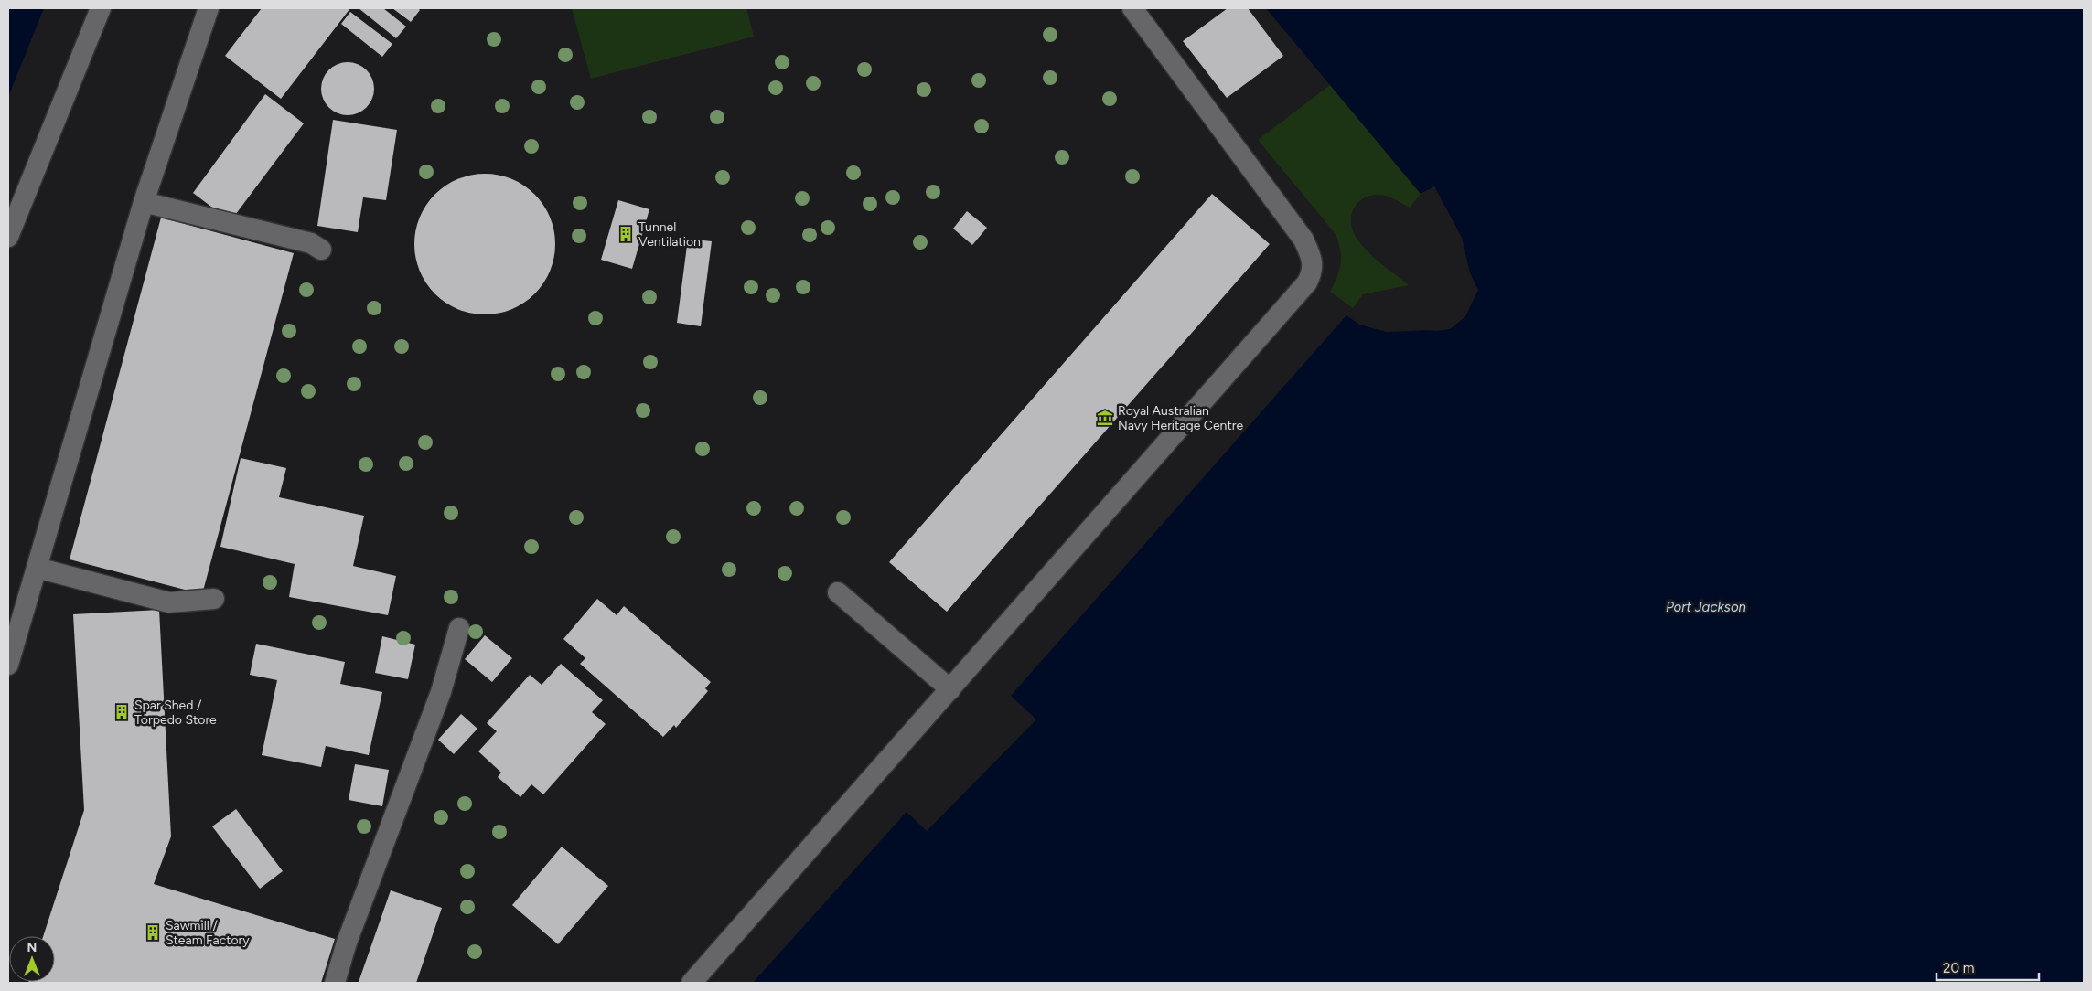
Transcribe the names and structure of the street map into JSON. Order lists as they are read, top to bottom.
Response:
{
  "water": ["Port Jackson"],
  "places": {
    "building": ["Tunnel Ventilation", "Spar Shed / Torpedo Store", "Sawmill / Steam Factory"],
    "museum": ["Royal Australian Navy Heritage Centre"]
  },
  "scale_bar": "20 m",
  "north": "top"
}
